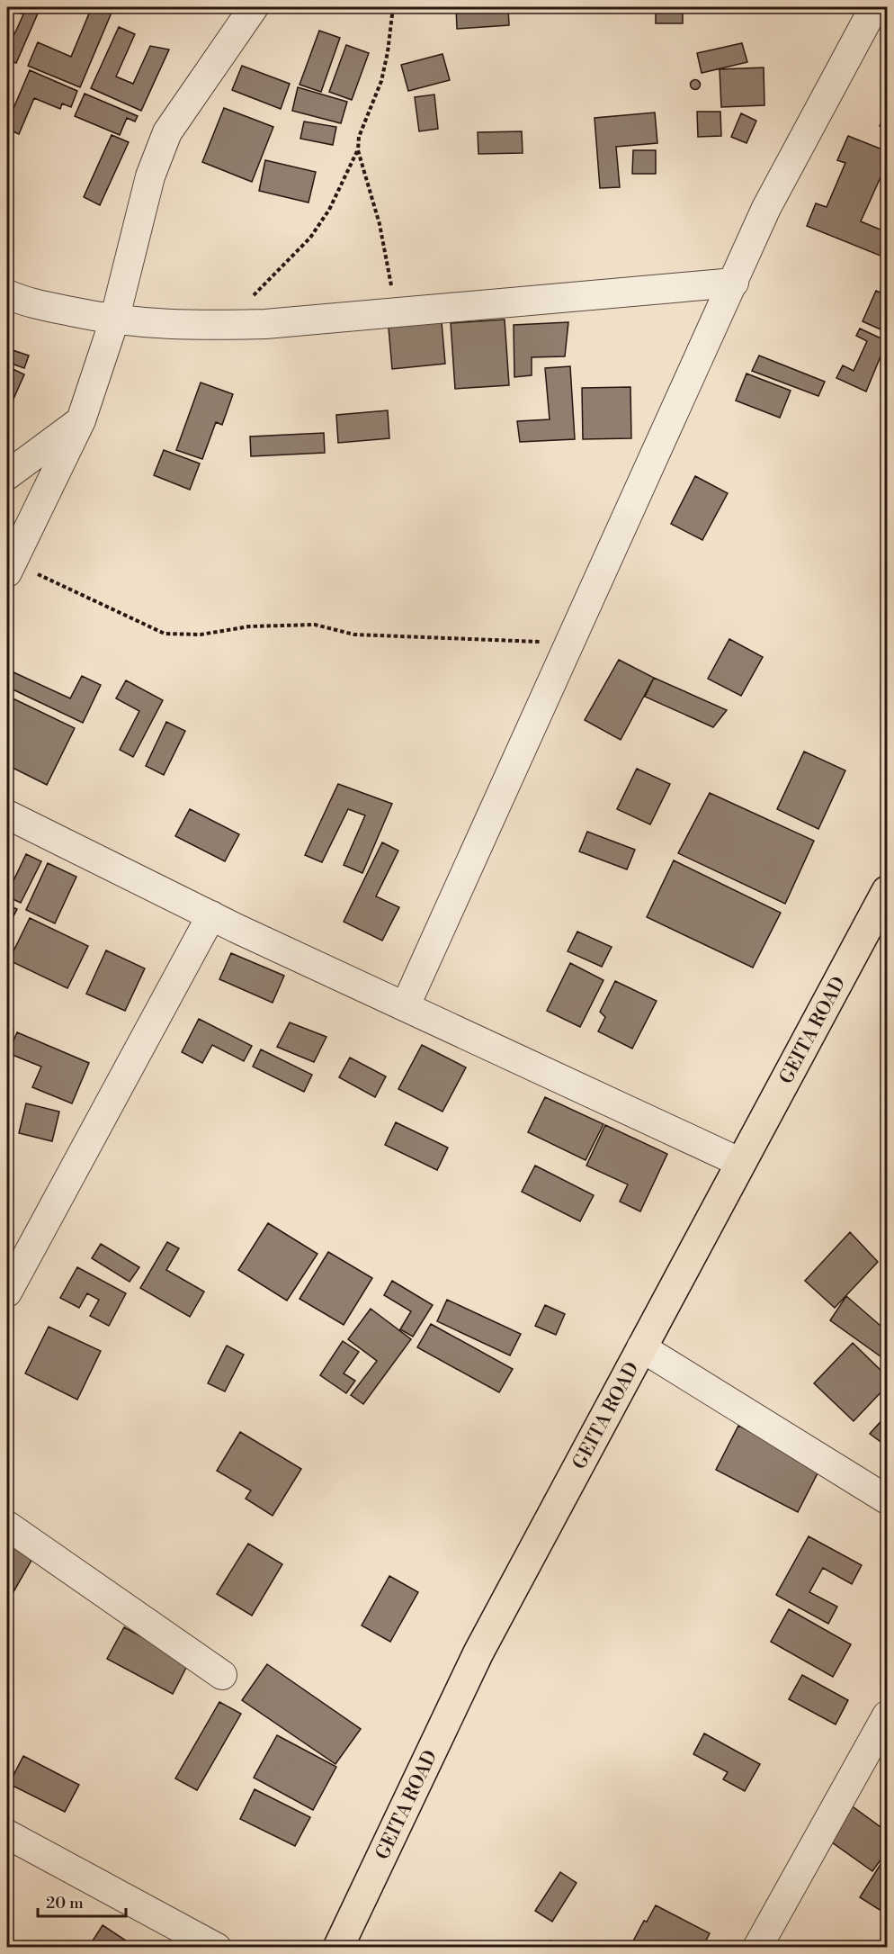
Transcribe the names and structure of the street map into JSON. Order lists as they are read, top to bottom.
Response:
{
  "streets": {
    "highway": ["GEITA ROAD"]
  },
  "scale_bar": "20 m"
}
